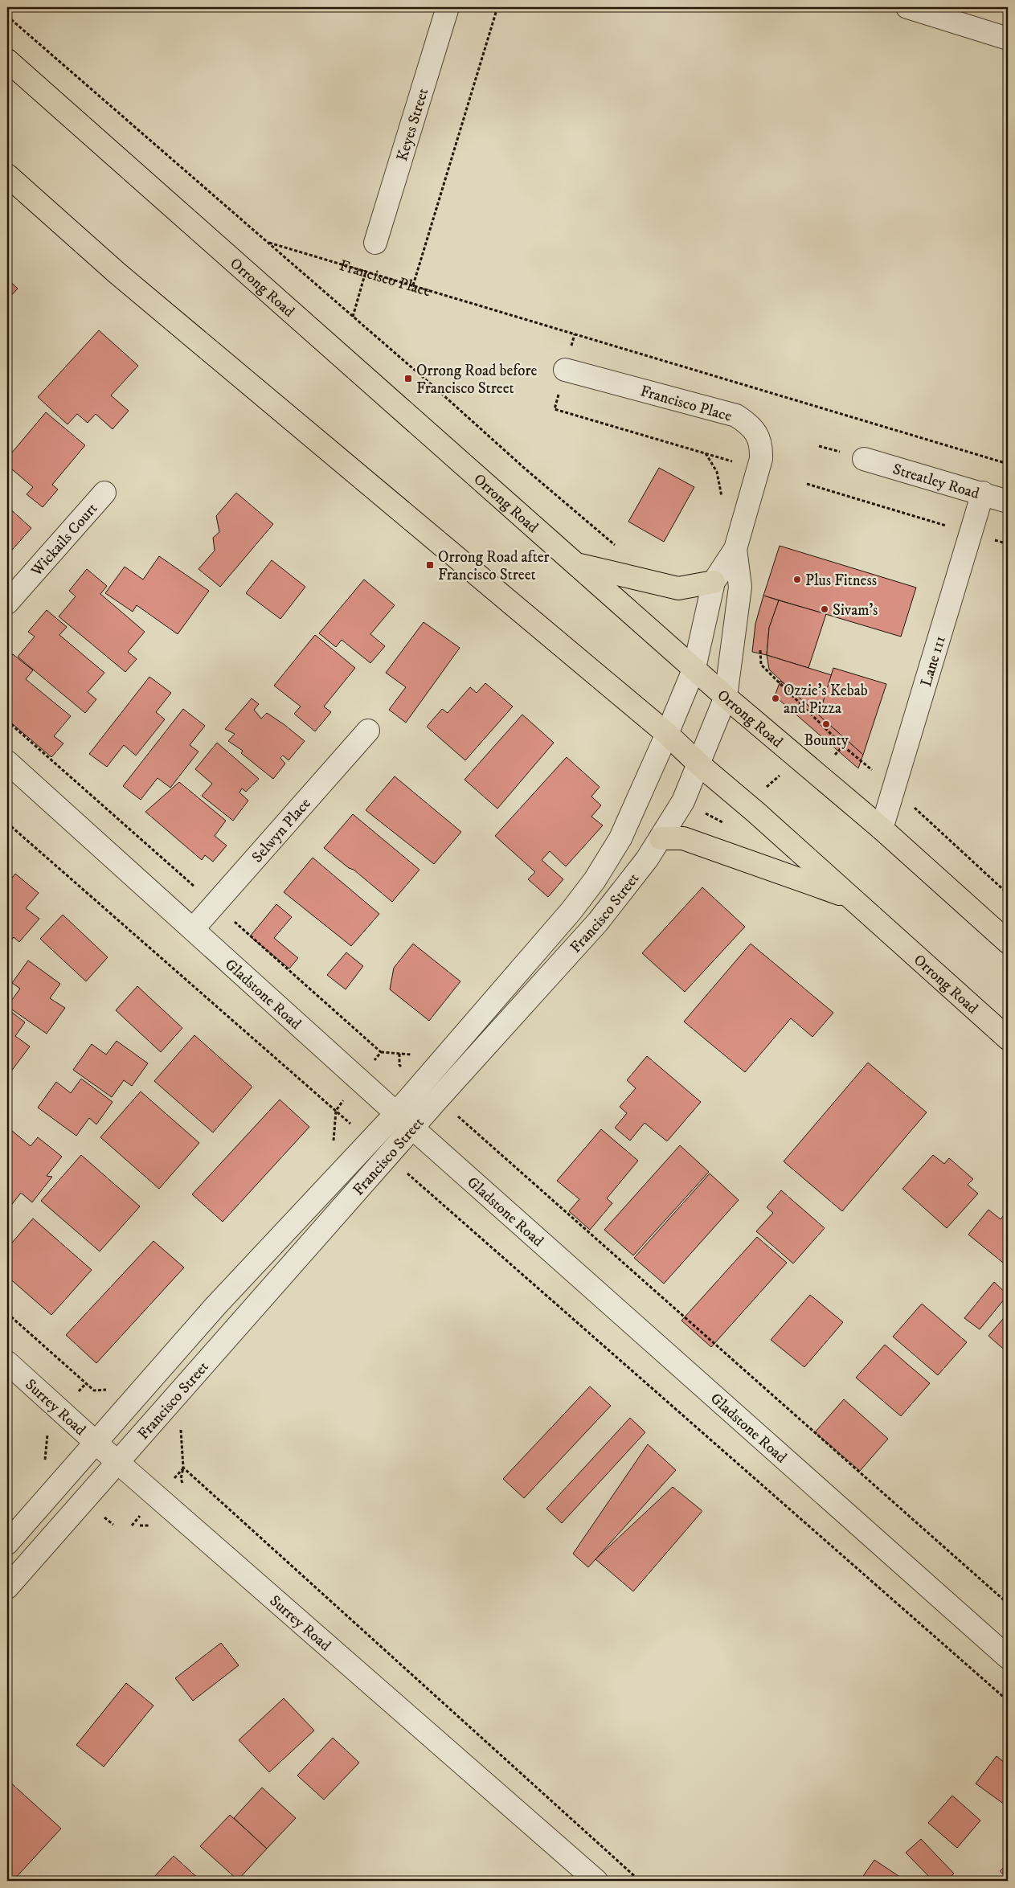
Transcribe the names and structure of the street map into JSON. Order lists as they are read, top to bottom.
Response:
{
  "streets": {
    "highway": ["Orrong Road"],
    "street": [
      "Keyes Street",
      "Francisco Place",
      "Streatley Road",
      "Wickails Court",
      "Lane 111",
      "Selwyn Place",
      "Francisco Street",
      "Gladstone Road",
      "Surrey Road"
    ]
  },
  "crossings": [
    ["Francisco Place", "Orrong Road"],
    ["Francisco Place", "Francisco Street"],
    ["Orrong Road", "Lane 111"],
    ["Orrong Road", "Francisco Street"],
    ["Streatley Road", "Lane 111"],
    ["Selwyn Place", "Gladstone Road"],
    ["Francisco Street", "Gladstone Road"],
    ["Francisco Street", "Surrey Road"]
  ],
  "places": {
    "transit": ["Orrong Road before Francisco Street", "Orrong Road after Francisco Street"],
    "other": [
      "Plus Fitness",
      "Sivam's",
      "Ozzie's Kebab and Pizza",
      "Bounty"
    ]
  }
}
